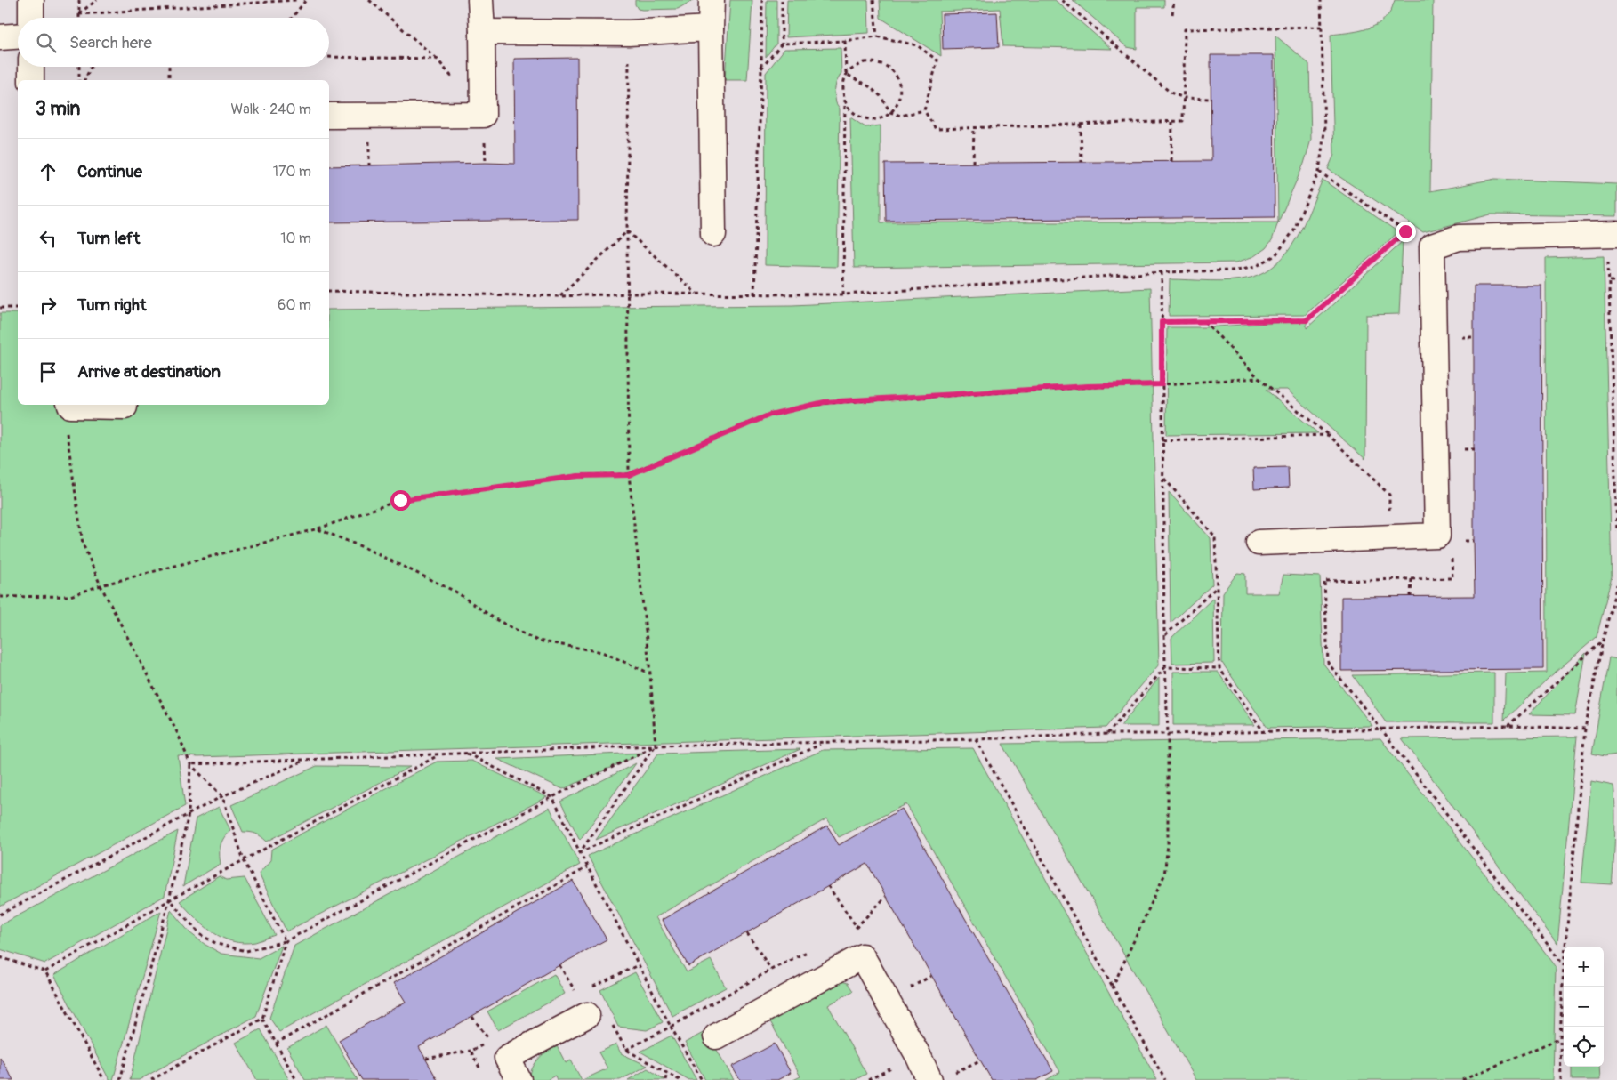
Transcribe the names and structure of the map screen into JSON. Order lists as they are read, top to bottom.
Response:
{
  "page": {
    "search": "Search here",
    "heading": ["3 min", "Walk · 240 m"],
    "list": [
      ["Continue", "170 m"],
      ["Turn left", "10 m"],
      ["Turn right", "60 m"],
      "Arrive at destination"
    ],
    "map_buttons": ["+", "−"]
  }
}
